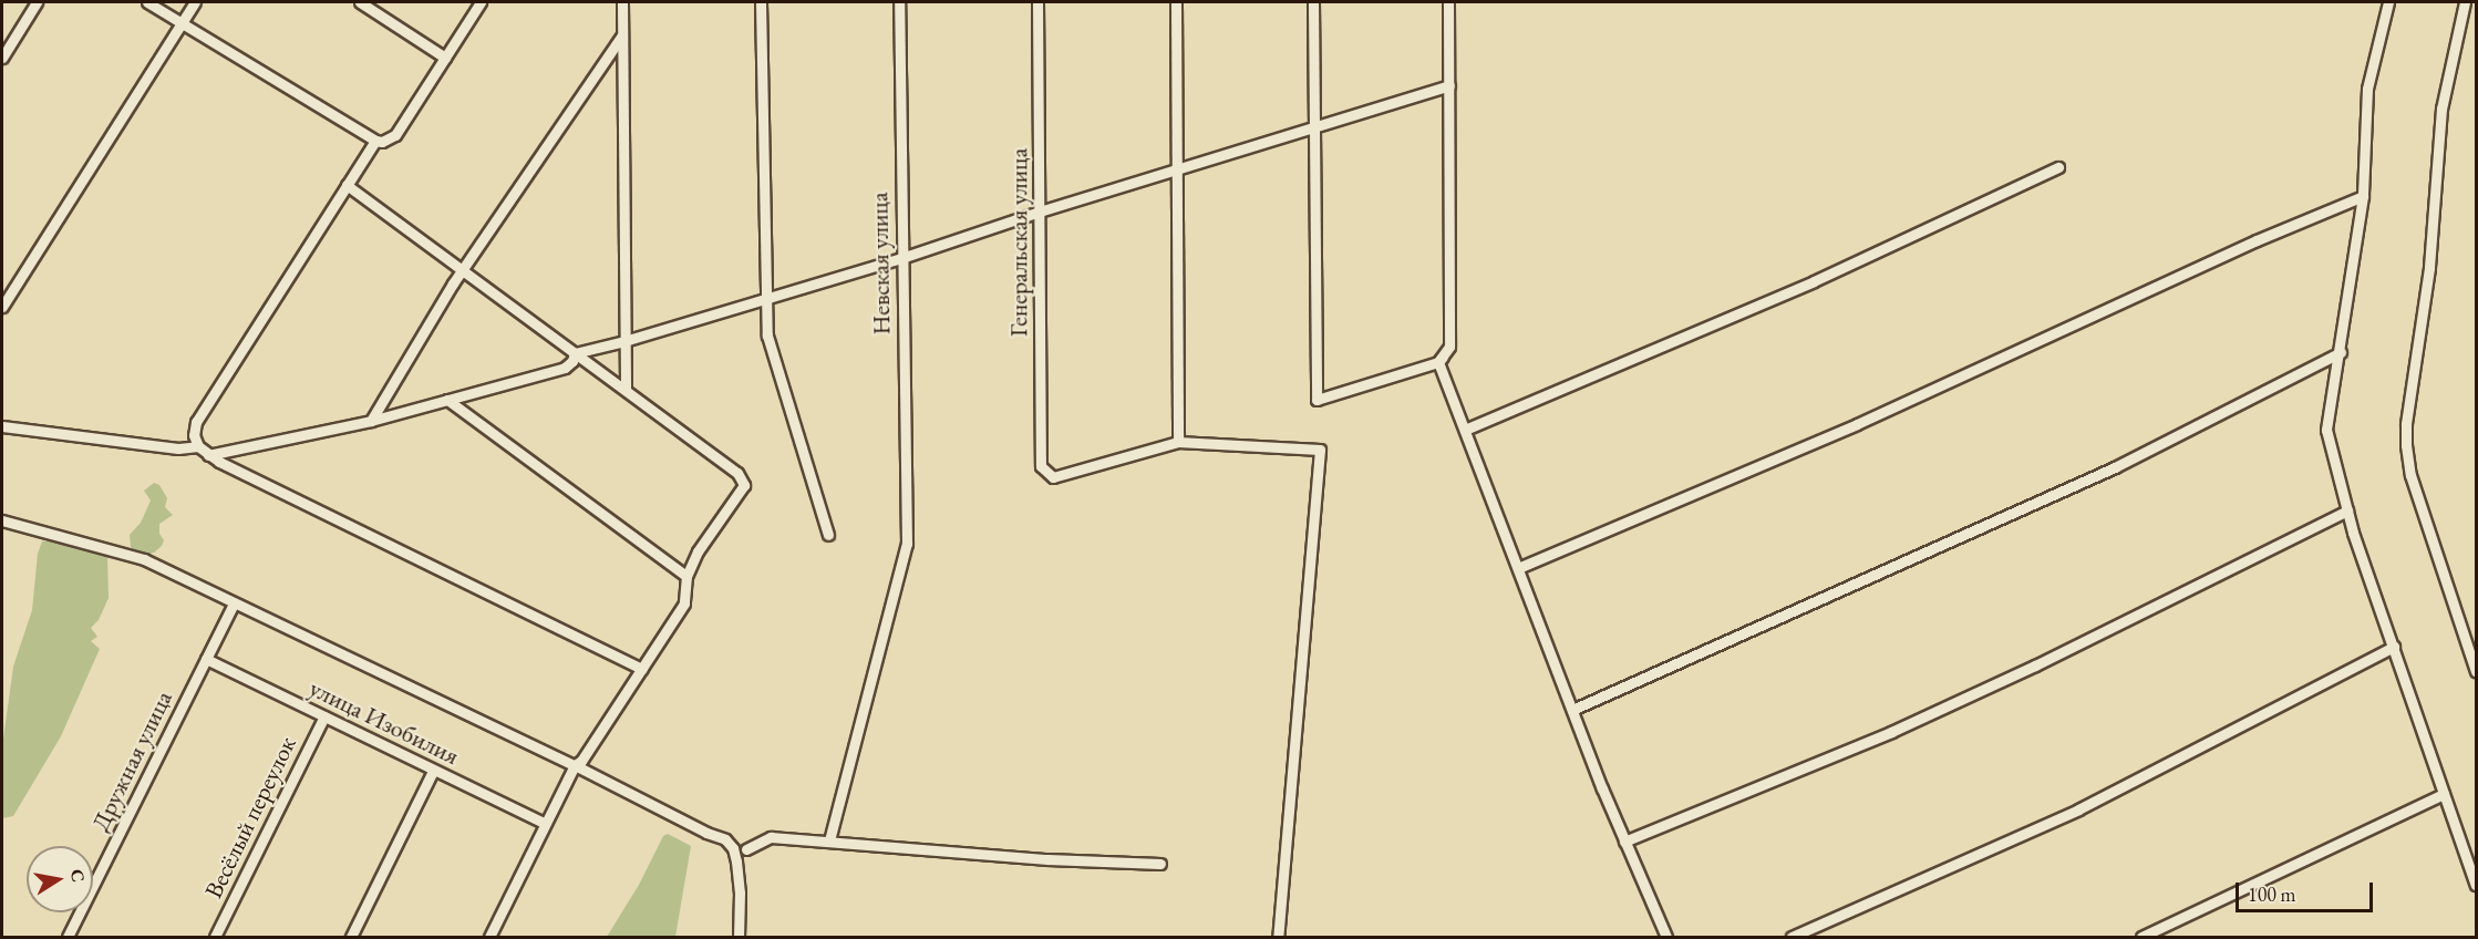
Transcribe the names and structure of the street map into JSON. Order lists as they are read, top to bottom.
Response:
{
  "streets": {
    "street": [
      "Генеральская улица",
      "Невская улица",
      "улица Изобилия",
      "Дружная улица",
      "Весёлый переулок"
    ]
  },
  "crossings": [
    ["улица Изобилия", "Дружная улица"],
    ["улица Изобилия", "Весёлый переулок"]
  ],
  "scale_bar": "100 m",
  "north": "right"
}
